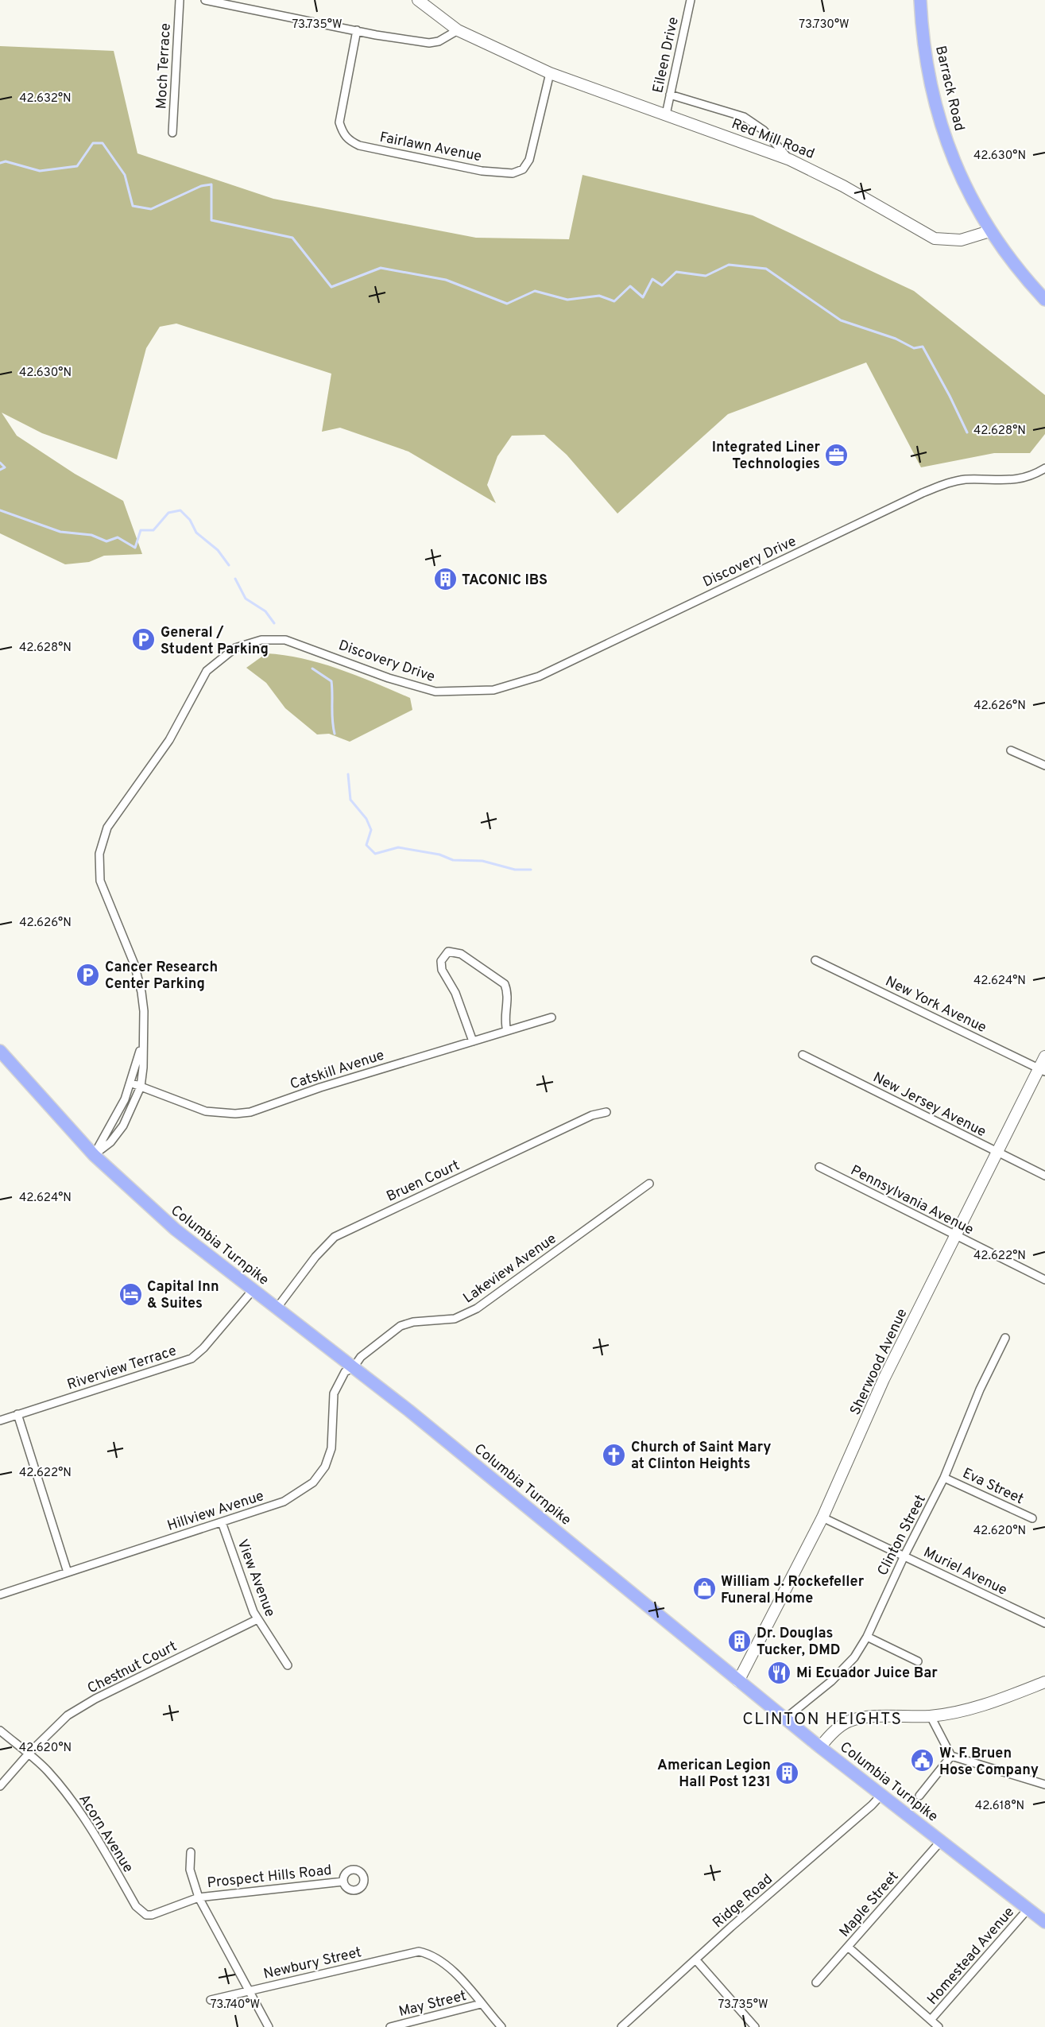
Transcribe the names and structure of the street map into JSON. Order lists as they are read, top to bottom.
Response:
{
  "streets": {
    "main road": ["Barrack Road", "Columbia Turnpike"],
    "street": [
      "Eileen Drive",
      "Moch Terrace",
      "Red Mill Road",
      "Fairlawn Avenue",
      "Discovery Drive",
      "New York Avenue",
      "Catskill Avenue",
      "New Jersey Avenue",
      "Bruen Court",
      "Pennsylvania Avenue",
      "Lakeview Avenue",
      "Sherwood Avenue",
      "Riverview Terrace",
      "Eva Street",
      "Hillview Avenue",
      "Clinton Street",
      "Muriel Avenue",
      "View Avenue",
      "Chestnut Court",
      "Acorn Avenue",
      "Prospect Hills Road",
      "Ridge Road",
      "Maple Street",
      "Homestead Avenue",
      "Newbury Street",
      "May Street"
    ]
  },
  "crossings": [
    ["Eileen Drive", "Red Mill Road"],
    ["Barrack Road", "Red Mill Road"],
    ["Red Mill Road", "Fairlawn Avenue"],
    ["Discovery Drive", "Catskill Avenue"],
    ["Discovery Drive", "Columbia Turnpike"],
    ["New York Avenue", "Sherwood Avenue"],
    ["New Jersey Avenue", "Sherwood Avenue"],
    ["Bruen Court", "Columbia Turnpike"],
    ["Pennsylvania Avenue", "Sherwood Avenue"],
    ["Columbia Turnpike", "Lakeview Avenue"],
    ["Columbia Turnpike", "Sherwood Avenue"],
    ["Columbia Turnpike", "Riverview Terrace"],
    ["Columbia Turnpike", "Hillview Avenue"],
    ["Columbia Turnpike", "Clinton Street"],
    ["Columbia Turnpike", "Ridge Road"],
    ["Columbia Turnpike", "Maple Street"],
    ["Columbia Turnpike", "Homestead Avenue"],
    ["Lakeview Avenue", "Hillview Avenue"],
    ["Sherwood Avenue", "Muriel Avenue"],
    ["Eva Street", "Clinton Street"],
    ["Hillview Avenue", "View Avenue"],
    ["Clinton Street", "Muriel Avenue"],
    ["View Avenue", "Chestnut Court"],
    ["Chestnut Court", "Acorn Avenue"],
    ["Acorn Avenue", "Prospect Hills Road"],
    ["Newbury Street", "May Street"]
  ],
  "districts": ["CLINTON HEIGHTS"],
  "places": {
    "office": ["Integrated Liner Technologies"],
    "building": ["TACONIC IBS", "Dr. Douglas Tucker, DMD", "American Legion Hall Post 1231"],
    "parking": ["General / Student Parking", "Cancer Research Center Parking"],
    "hotel": ["Capital Inn & Suites"],
    "church": ["Church of Saint Mary at Clinton Heights"],
    "shop": ["William J. Rockefeller Funeral Home"],
    "restaurant": ["Mi Ecuador Juice Bar"],
    "public building": ["W. F. Bruen Hose Company"]
  },
  "coordinates": [
    "73.735°W",
    "73.730°W",
    "42.632°N",
    "42.630°N",
    "42.628°N",
    "42.626°N",
    "42.624°N",
    "42.622°N",
    "42.620°N",
    "42.618°N",
    "73.740°W"
  ]
}
